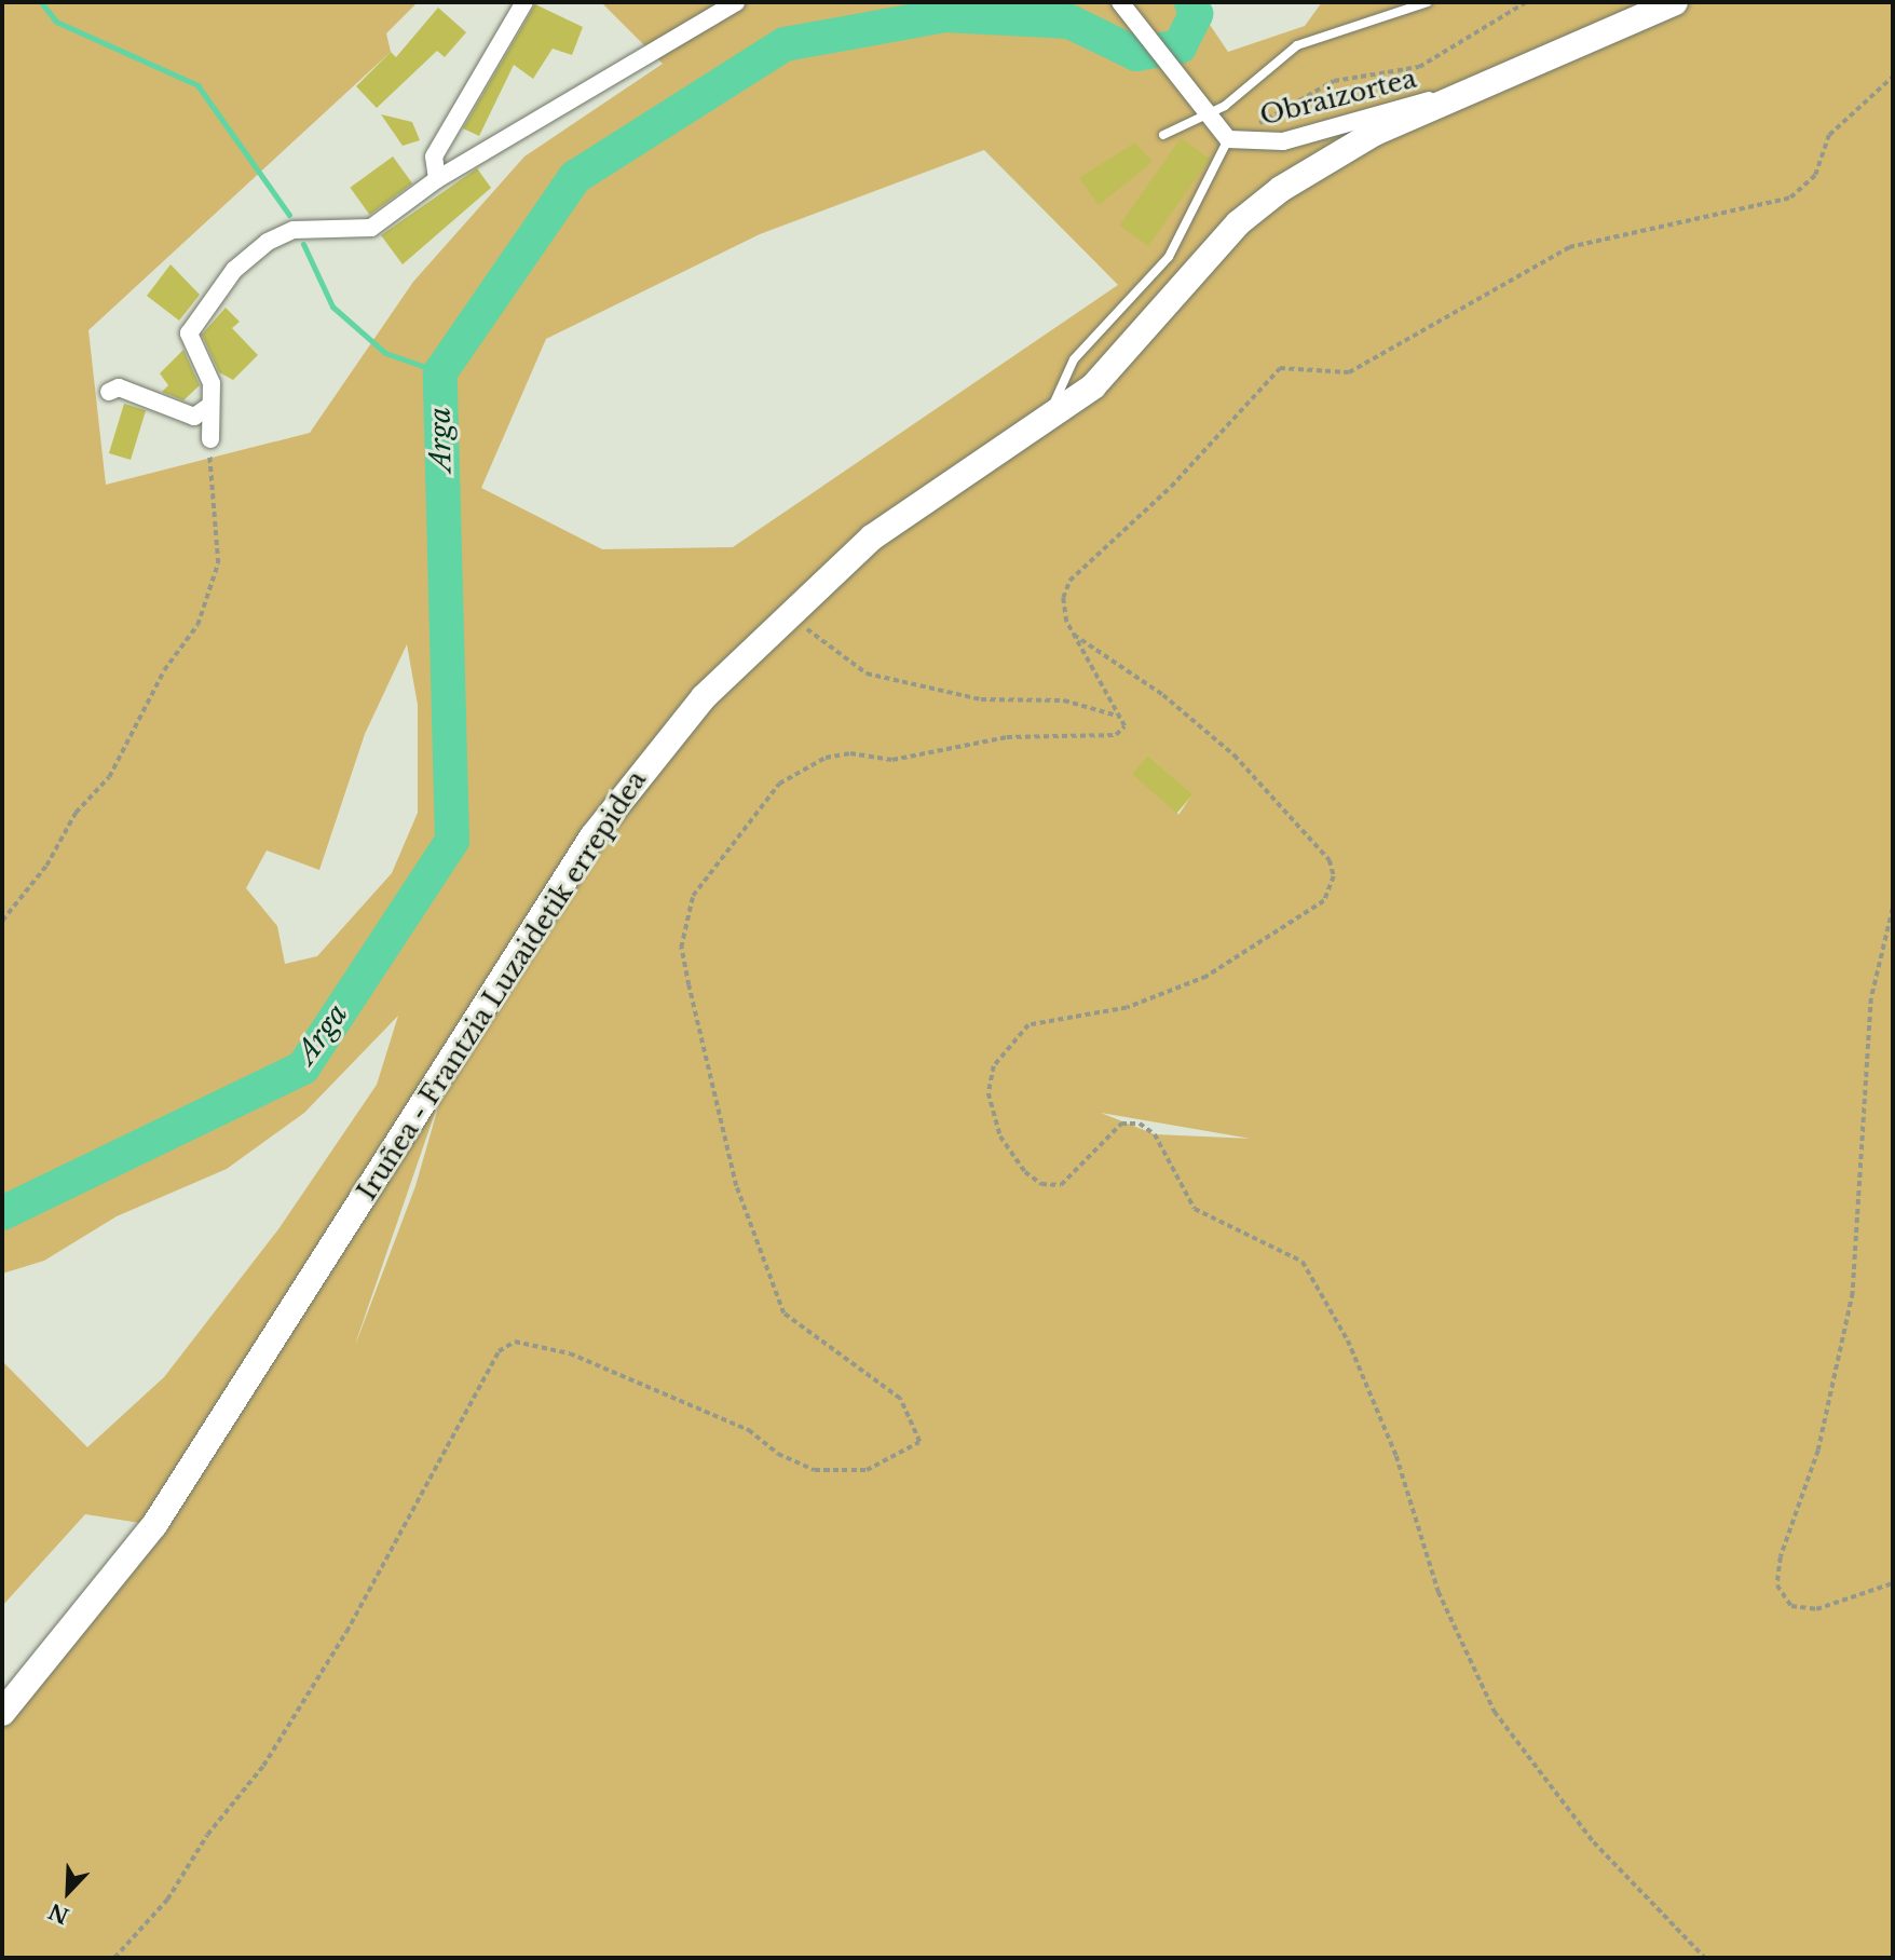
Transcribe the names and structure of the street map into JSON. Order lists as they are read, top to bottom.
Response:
{
  "streets": {
    "highway": ["Iruñea - Frantzia Luzaidetik errepidea"],
    "street": ["Obraizortea"]
  },
  "crossings": [
    ["Obraizortea", "Iruñea - Frantzia Luzaidetik errepidea"]
  ],
  "water": ["Arga"],
  "north": "bottom left"
}
